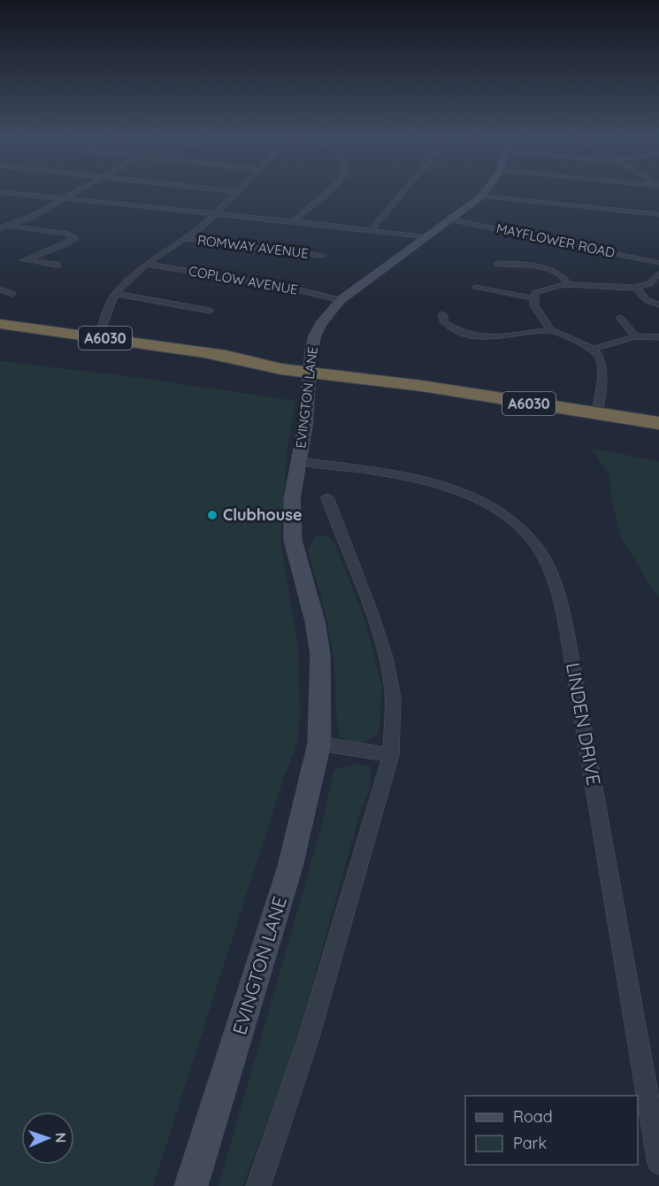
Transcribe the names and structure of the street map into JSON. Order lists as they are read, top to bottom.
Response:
{
  "streets": {
    "highway": ["A6030"],
    "street": [
      "MAYFLOWER ROAD",
      "ROMWAY AVENUE",
      "COPLOW AVENUE",
      "EVINGTON LANE",
      "LINDEN DRIVE"
    ]
  },
  "crossings": [
    ["MAYFLOWER ROAD", "EVINGTON LANE"],
    ["COPLOW AVENUE", "EVINGTON LANE"],
    ["A6030", "EVINGTON LANE"],
    ["EVINGTON LANE", "LINDEN DRIVE"]
  ],
  "places": ["Clubhouse"],
  "legend": ["Road", "Park"],
  "north": "right"
}
